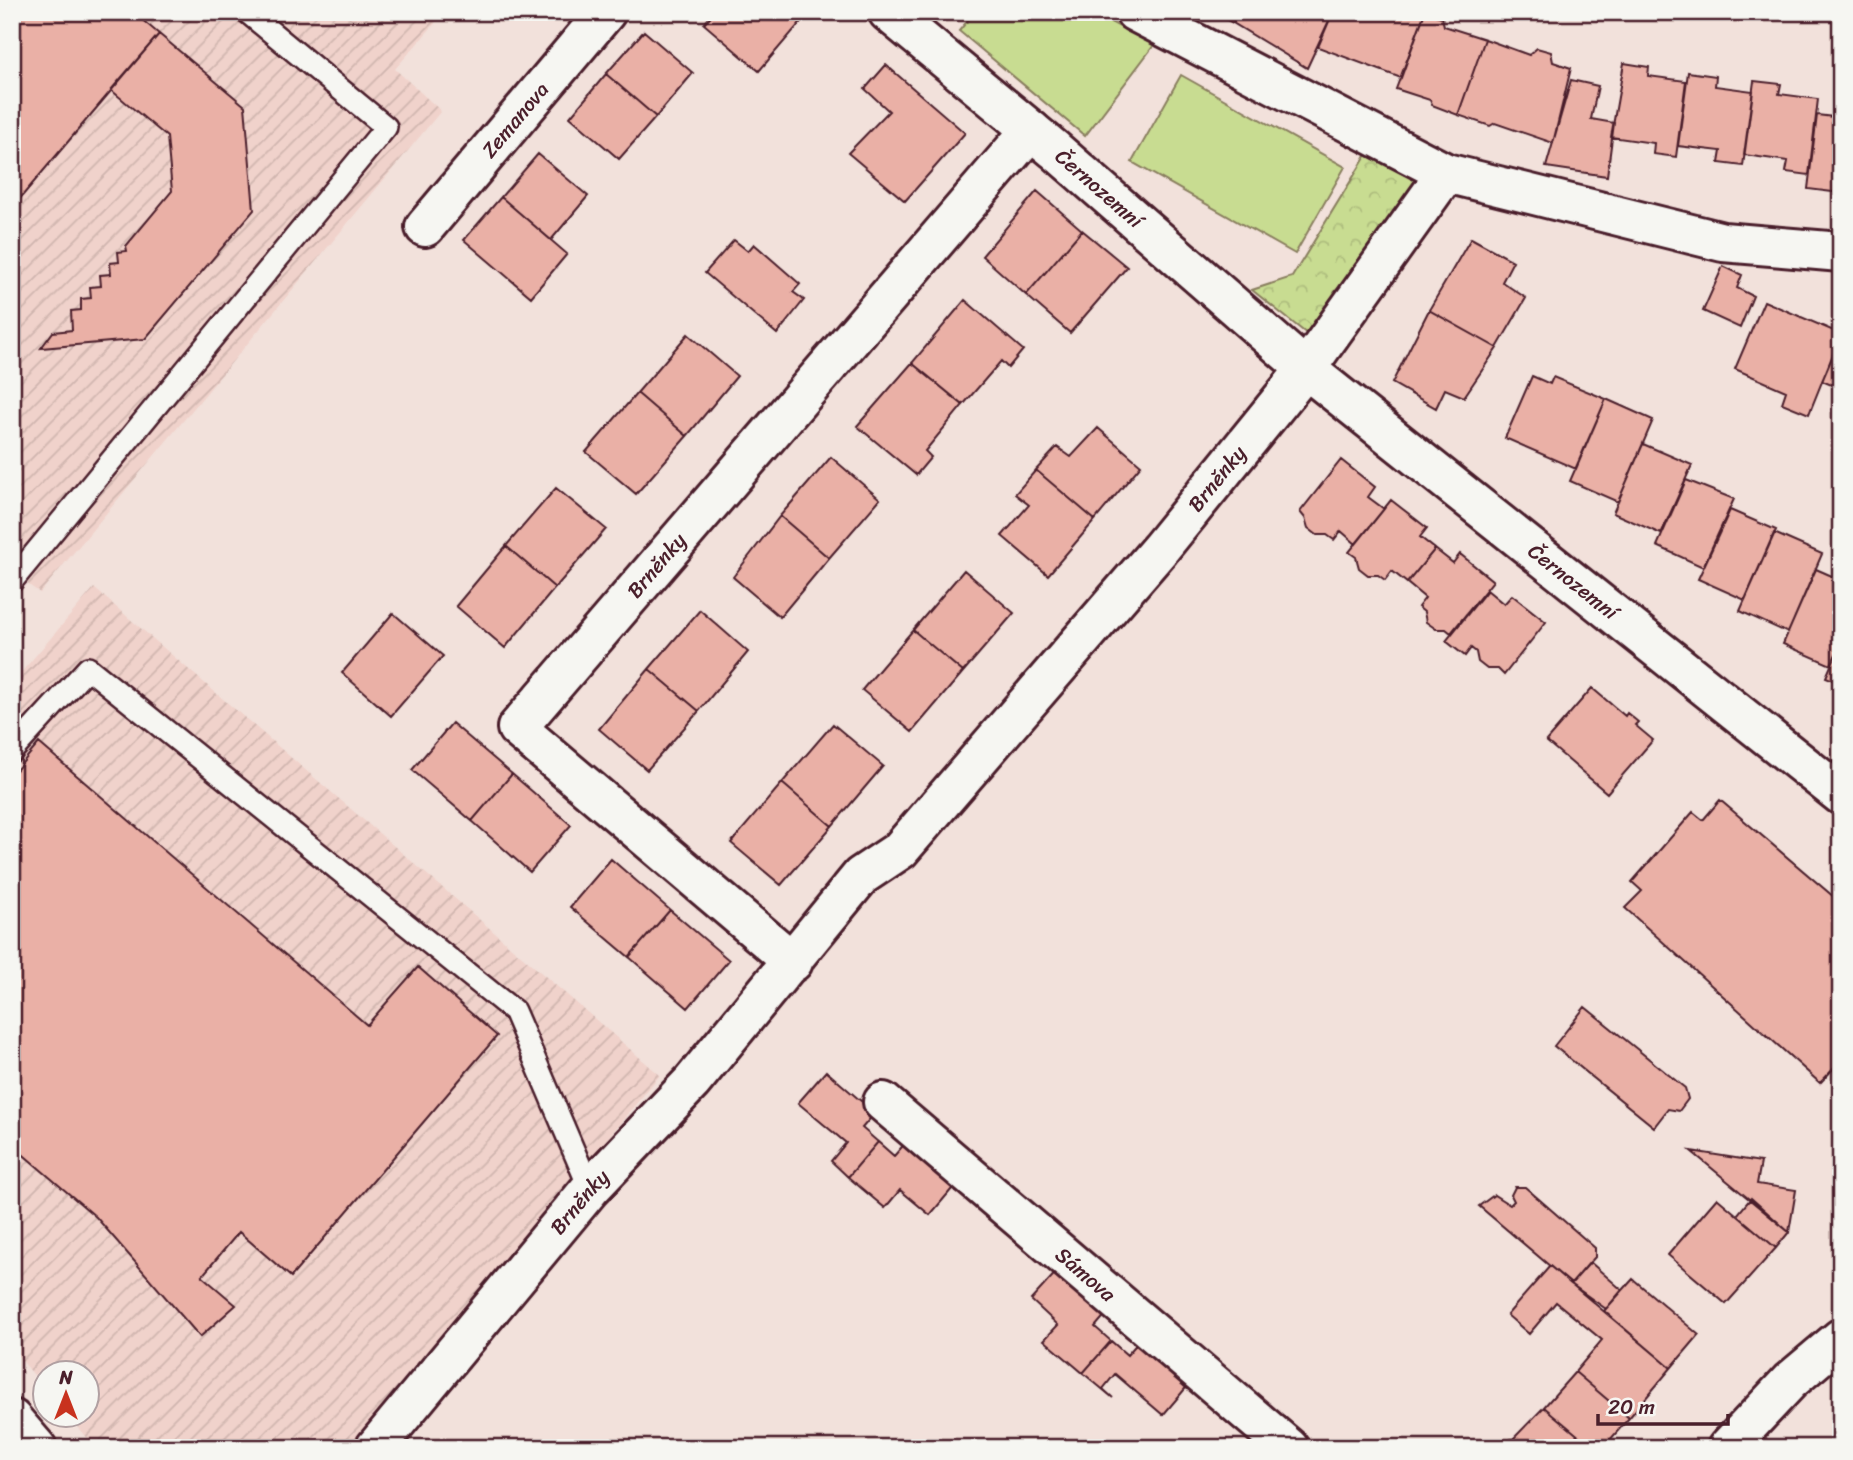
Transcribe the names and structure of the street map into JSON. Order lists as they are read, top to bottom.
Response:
{
  "streets": {
    "street": [
      "Zemanova",
      "Černozemní",
      "Brněnky",
      "Sámova"
    ]
  },
  "crossings": [
    ["Černozemní", "Brněnky"]
  ],
  "scale_bar": "20 m",
  "north": "top"
}
